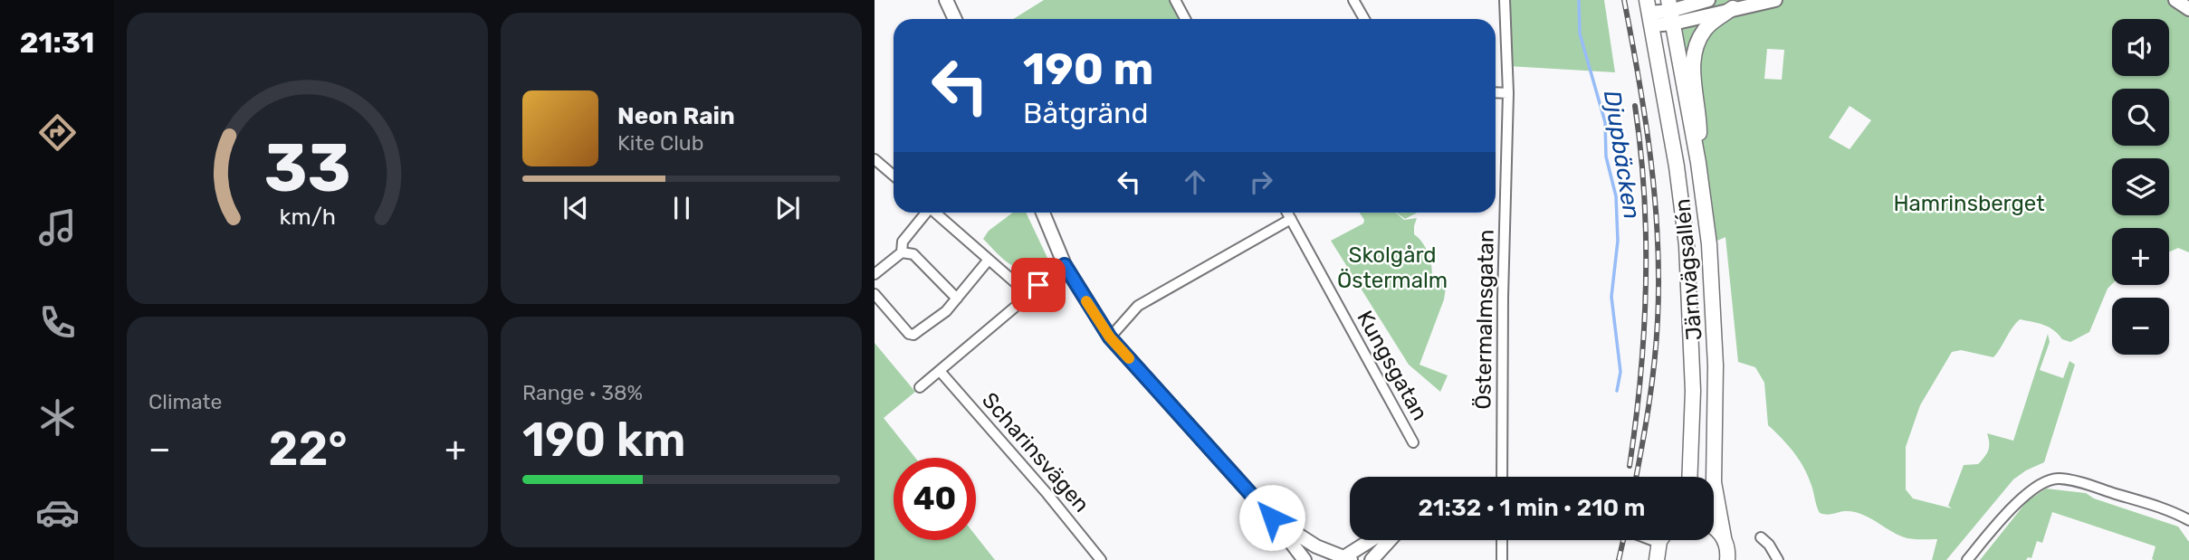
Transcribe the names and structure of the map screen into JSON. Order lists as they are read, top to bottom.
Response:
{
  "streets": {
    "main road": ["Järnvägsallén"],
    "street": ["Östermalmsgatan", "Kungsgatan", "Scharinsvägen"]
  },
  "water": ["Djupbäcken"],
  "parks": ["Hamrinsberget", "Skolgård Östermalm"],
  "page": {
    "tabs": "21:31",
    "map_buttons": ["+", "−"],
    "turn": ["190 m", "Båtgränd"],
    "song": ["Neon Rain", "Kite Club"],
    "tile": [
      "Climate",
      ["Range · 38%", "190 km"]
    ],
    "heat": ["−", "22°", "+"],
    "limit": "40",
    "trip": "21:32 · 1 min · 210 m",
    "gauge": ["33", "km/h"]
  }
}
